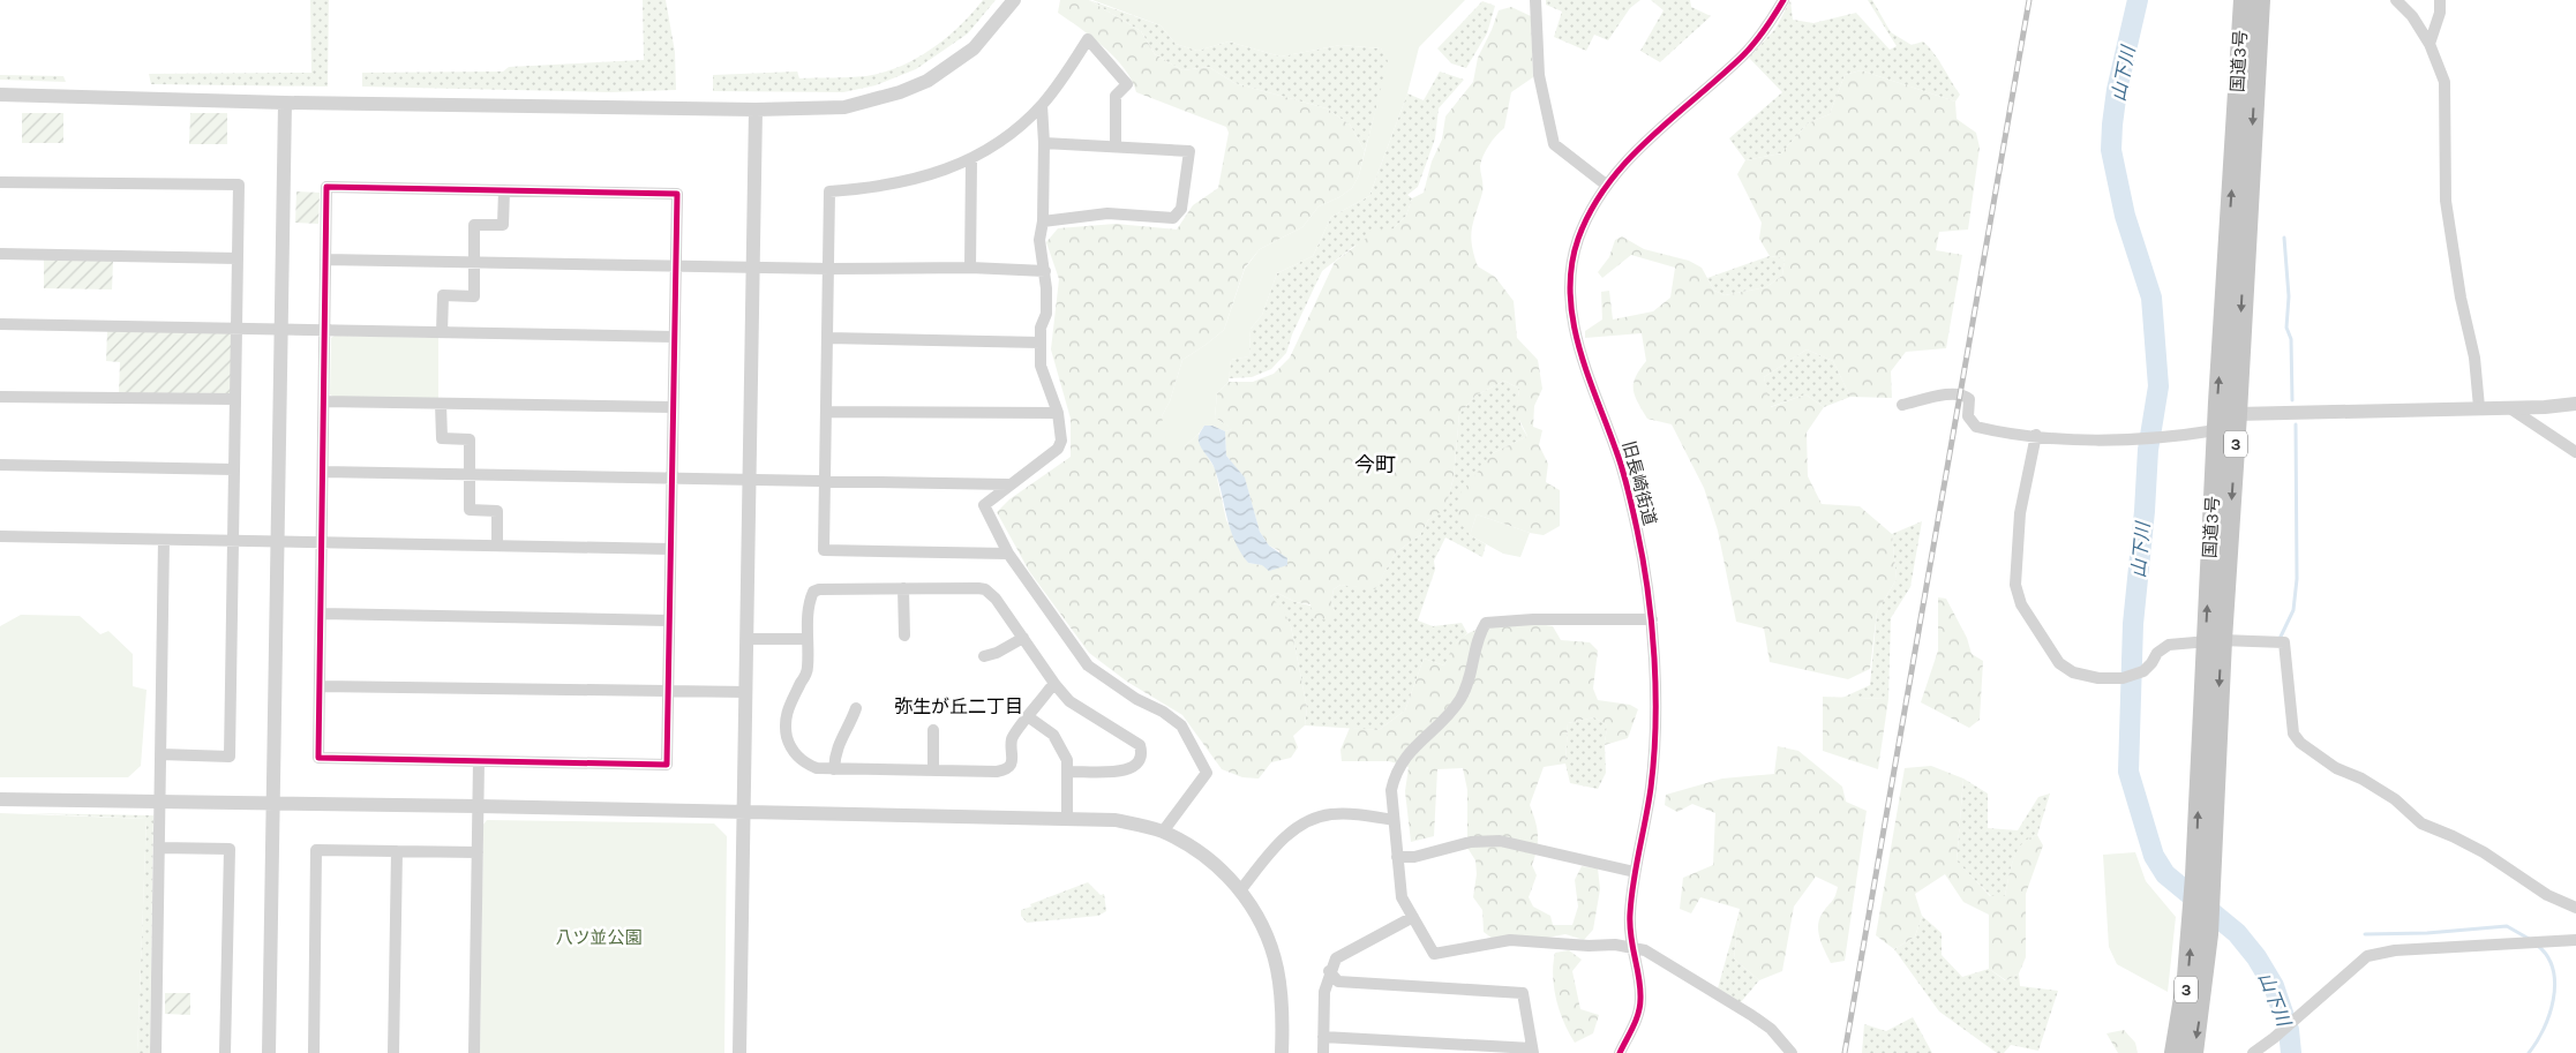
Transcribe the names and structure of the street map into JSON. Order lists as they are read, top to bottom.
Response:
{
  "streets": {
    "highway": ["国道3号", "3"],
    "street": ["旧長崎街道"]
  },
  "districts": ["今町", "弥生が丘二丁目"],
  "water": ["山下川"],
  "parks": ["八ツ並公園"]
}
